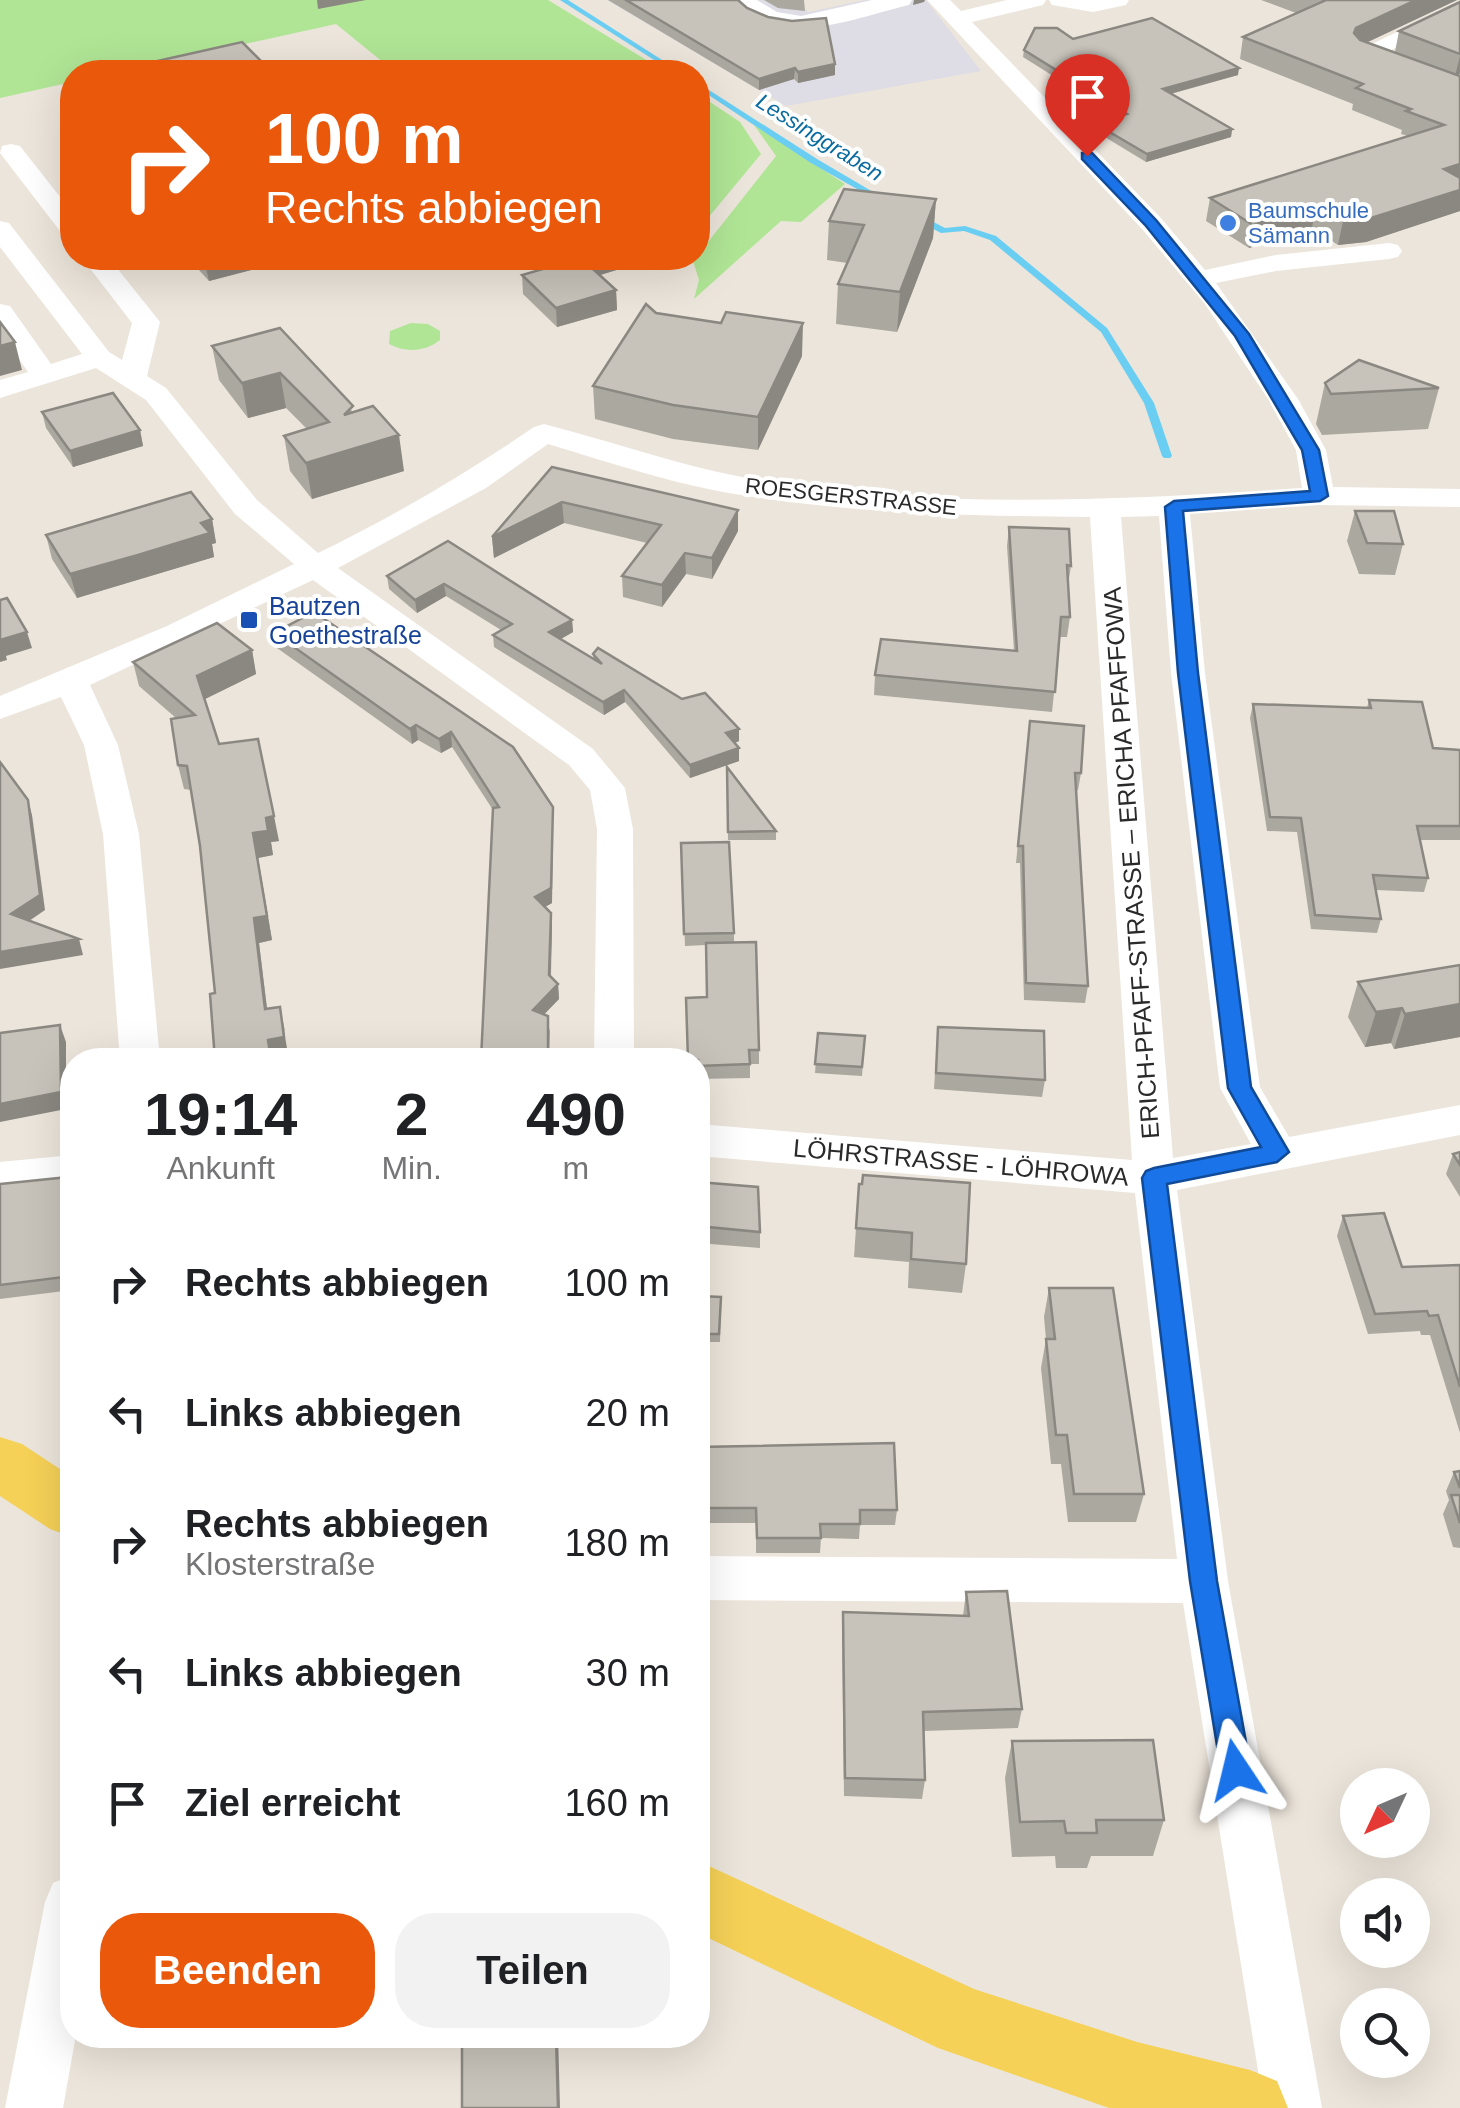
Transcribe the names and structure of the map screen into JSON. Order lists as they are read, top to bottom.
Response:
{
  "streets": {
    "street": ["ROESGERSTRASSE", "ERICH-PFAFF-STRASSE – ERICHA PFAFFOWA", "LÖHRSTRASSE - LÖHROWA"]
  },
  "crossings": [
    ["ROESGERSTRASSE", "ERICH-PFAFF-STRASSE – ERICHA PFAFFOWA"],
    ["ERICH-PFAFF-STRASSE – ERICHA PFAFFOWA", "LÖHRSTRASSE - LÖHROWA"]
  ],
  "water": ["Lessinggraben"],
  "places": {
    "other": ["Baumschule Sämann"],
    "transit": ["Bautzen Goethestraße"]
  },
  "north": "bottom left",
  "page": {
    "turn": ["100 m", "Rechts abbiegen"],
    "eta": [
      "19:14",
      "Ankunft",
      "2",
      "Min.",
      "490",
      "m"
    ],
    "list": [
      {
        "name": "Rechts abbiegen",
        "value": "100 m"
      },
      {
        "name": "Links abbiegen",
        "value": "20 m"
      },
      {
        "name": "Rechts abbiegen",
        "note": "Klosterstraße",
        "value": "180 m"
      },
      {
        "name": "Links abbiegen",
        "value": "30 m"
      },
      {
        "name": "Ziel erreicht",
        "value": "160 m"
      }
    ],
    "buttons": ["Beenden", "Teilen"]
  }
}
